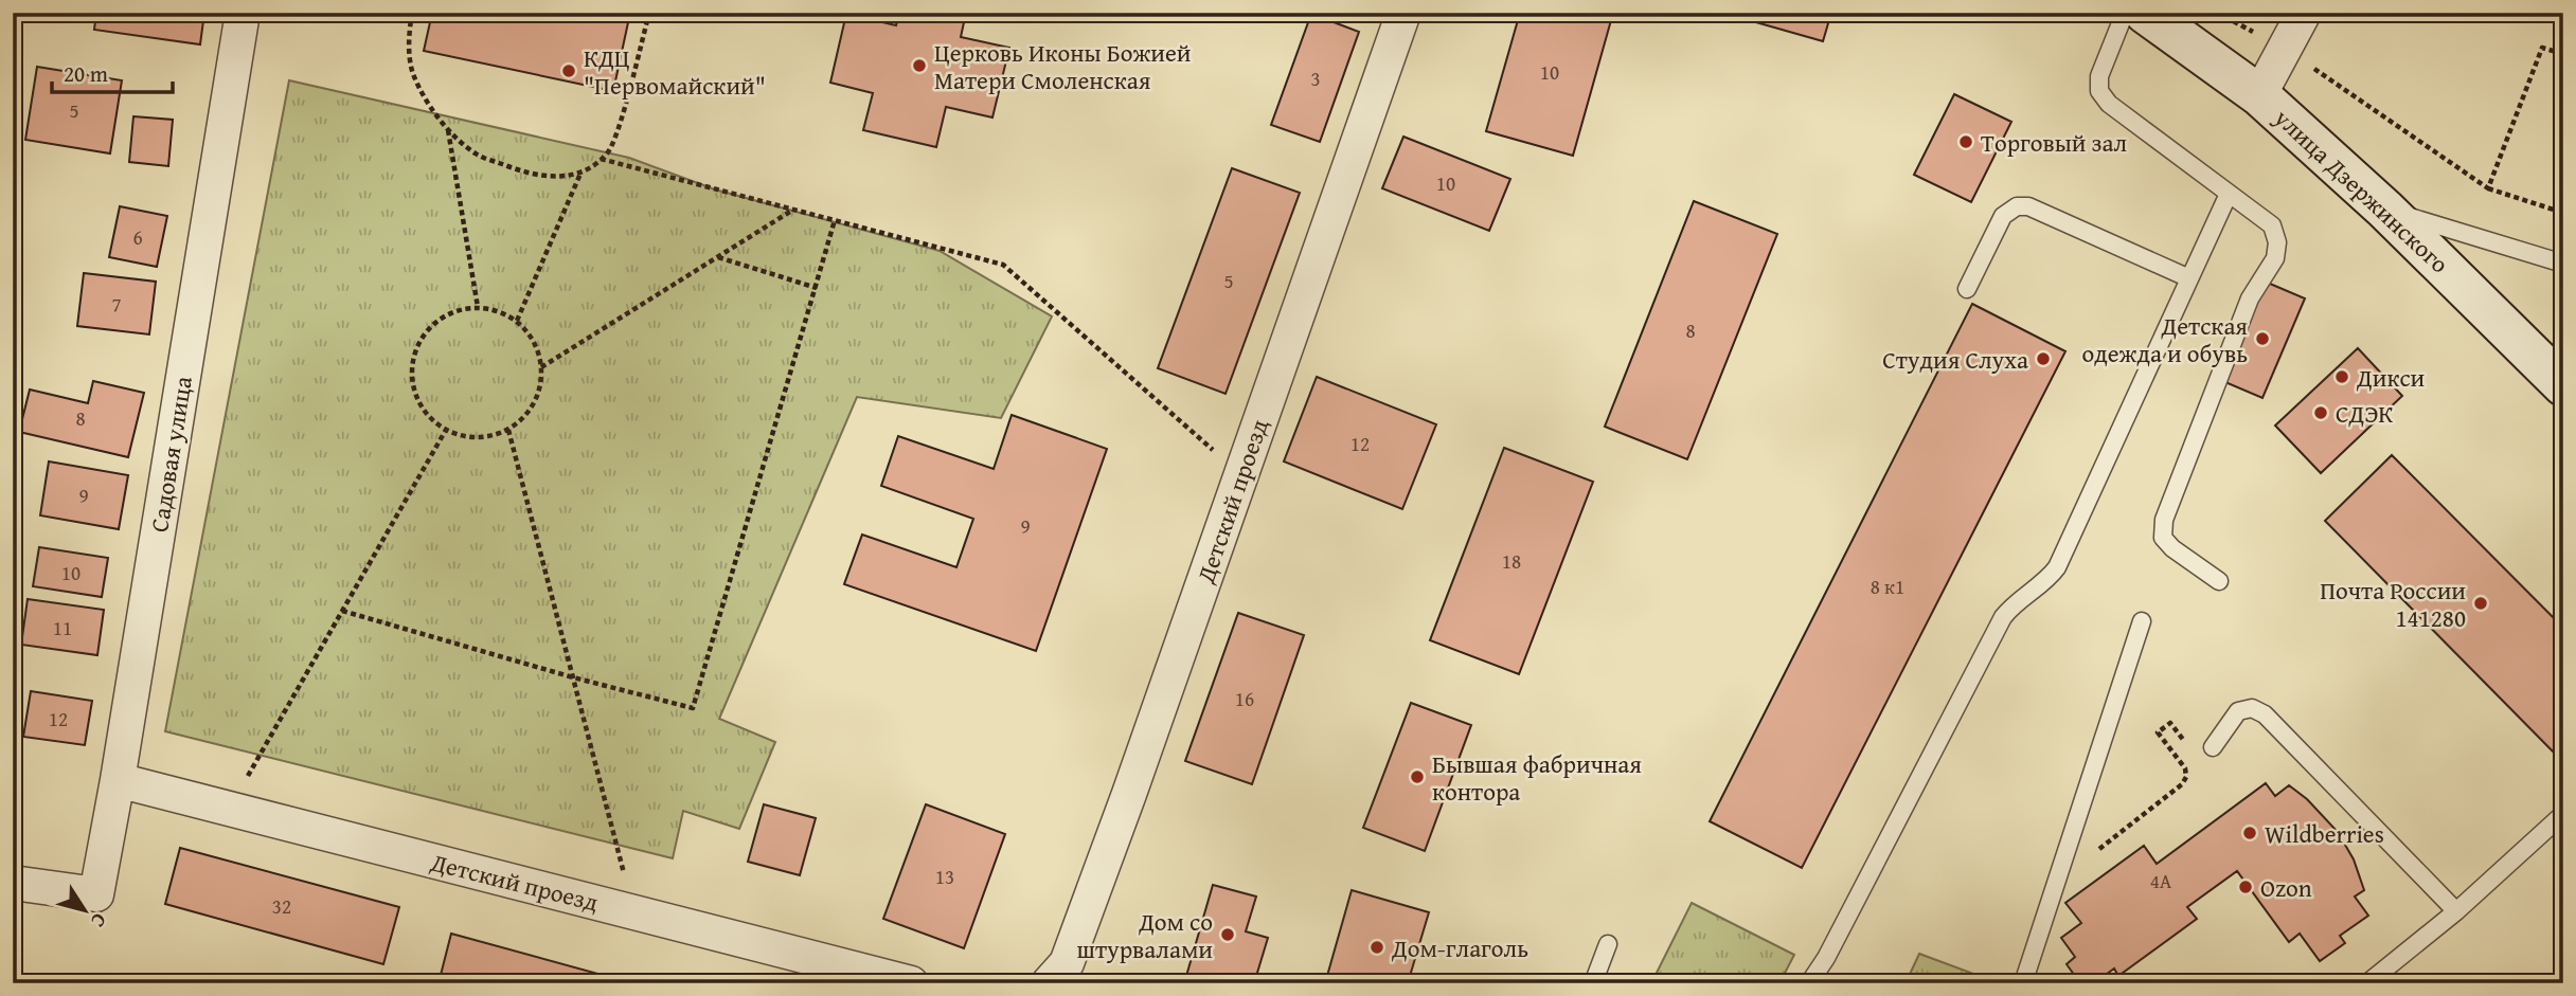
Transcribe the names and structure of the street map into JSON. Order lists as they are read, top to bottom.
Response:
{
  "streets": {
    "street": ["улица Дзержинского", "Садовая улица", "Детский проезд"]
  },
  "crossings": [
    ["Садовая улица", "Детский проезд"]
  ],
  "places": [
    "Церковь Иконы Божией Матери Смоленская",
    "КДЦ \"Первомайский\"",
    "Торговый зал",
    "Детская одежда и обувь",
    "Студия Слуха",
    "Дикси",
    "СДЭК",
    "Почта России 141280",
    "Бывшая фабричная контора",
    "Wildberries",
    "Ozon",
    "Дом со штурвалами",
    "Дом-глаголь"
  ],
  "house_numbers": [
    "10",
    "3",
    "5",
    "10",
    "6",
    "5",
    "7",
    "8",
    "8",
    "12",
    "9",
    "9",
    "18",
    "10",
    "8 к1",
    "11",
    "16",
    "12",
    "13",
    "4А",
    "32"
  ],
  "scale_bar": "20 m",
  "north": "bottom right"
}
